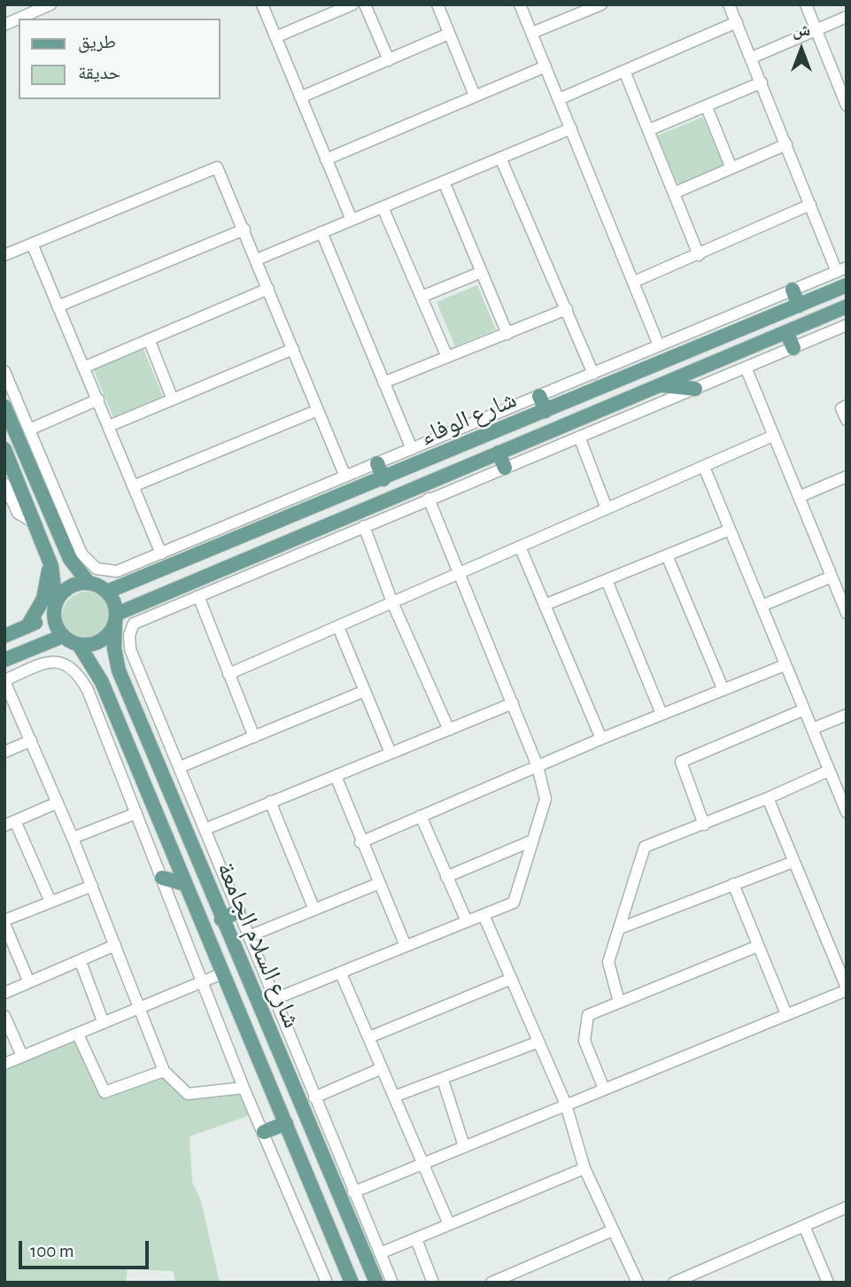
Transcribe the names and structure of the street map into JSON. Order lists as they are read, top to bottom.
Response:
{
  "streets": {
    "main road": ["شارع الوفاء", "شارع السلام الجامعة"]
  },
  "crossings": [
    ["شارع الوفاء", "شارع السلام الجامعة"]
  ],
  "legend": ["طريق", "حديقة"],
  "scale_bar": "100 m",
  "north": "top"
}
